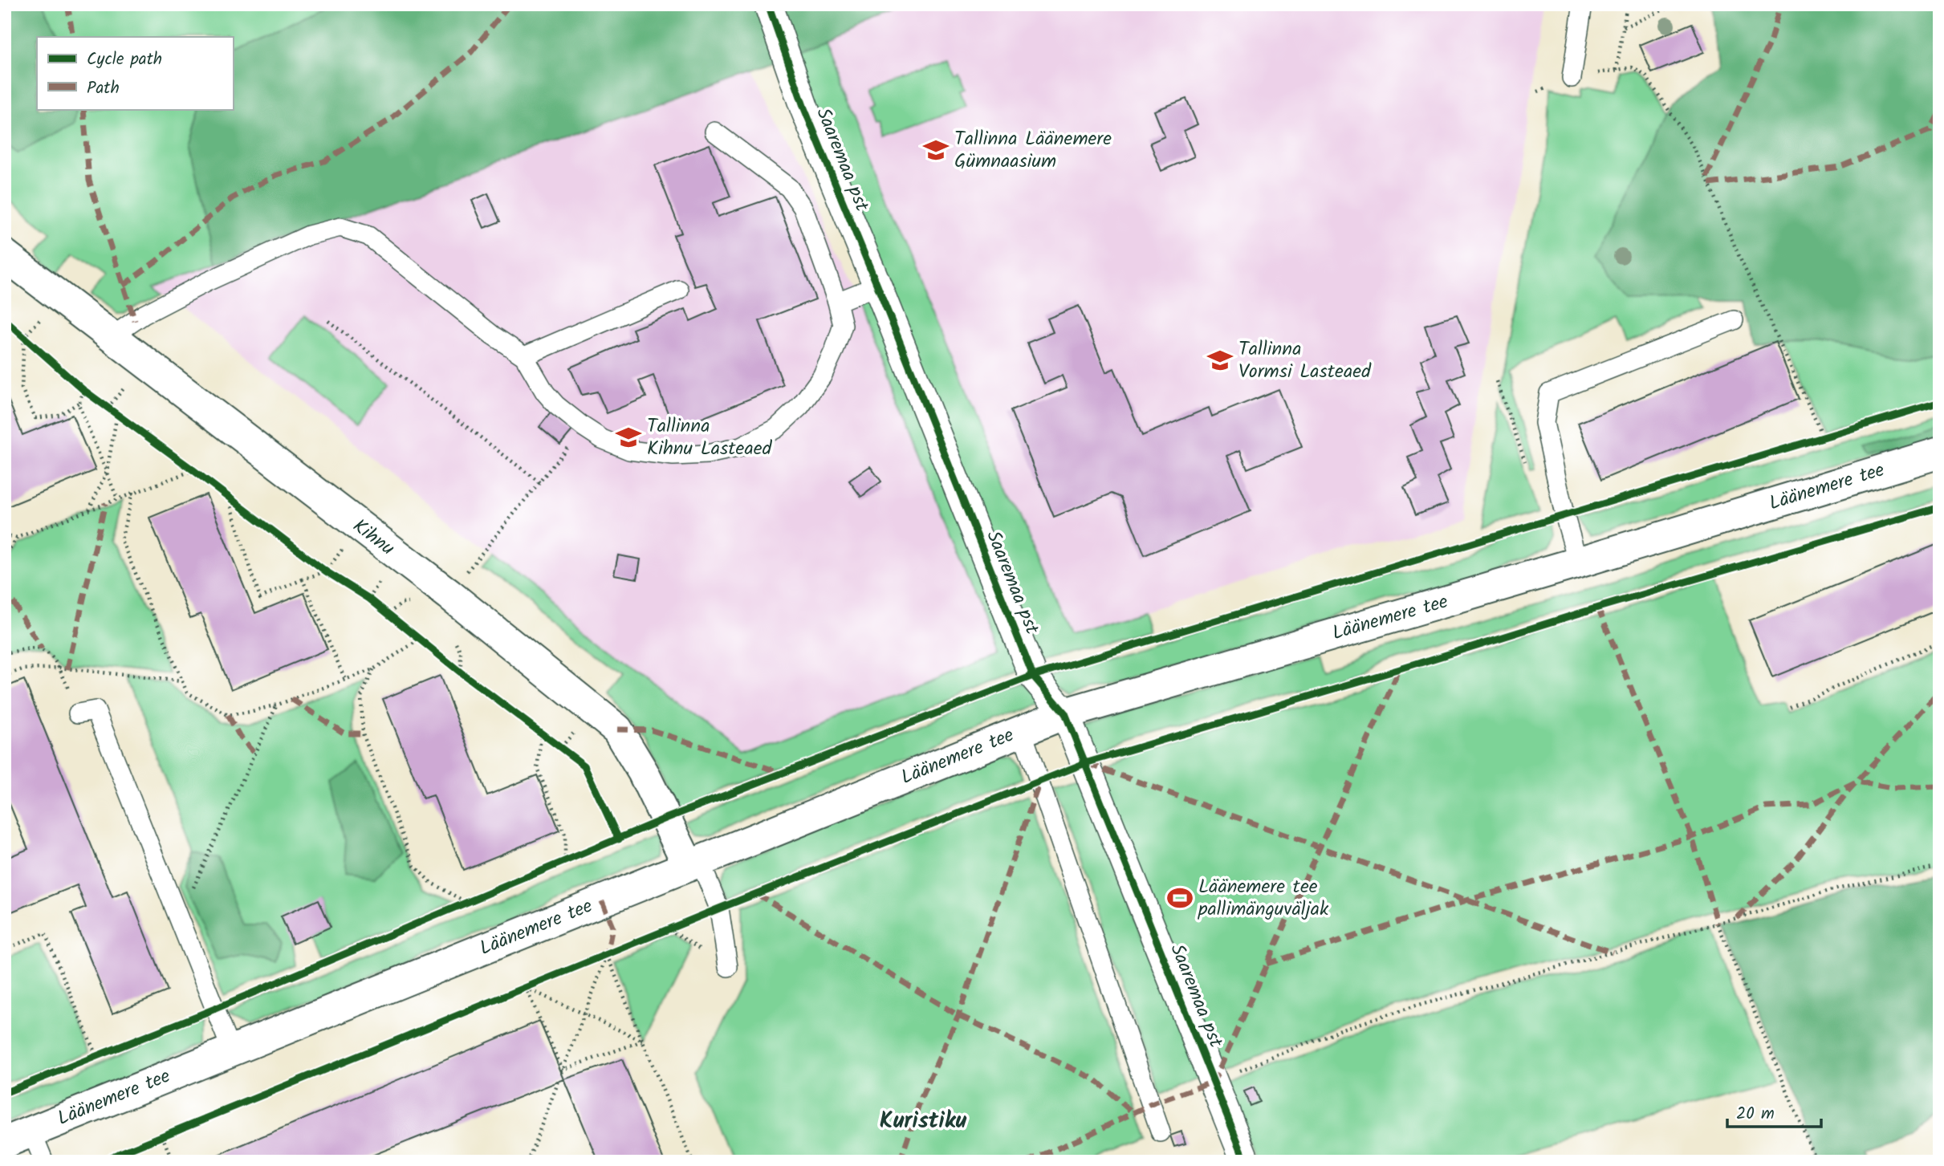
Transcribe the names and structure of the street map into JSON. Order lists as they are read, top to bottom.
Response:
{
  "streets": {
    "street": ["Saaremaa pst", "Läänemere tee", "Kihnu"]
  },
  "crossings": [
    ["Saaremaa pst", "Läänemere tee"],
    ["Läänemere tee", "Kihnu"]
  ],
  "districts": ["Kuristiku"],
  "places": {
    "school or university": ["Tallinna Läänemere Gümnaasium", "Tallinna Vormsi Lasteaed", "Tallinna Kihnu Lasteaed"],
    "sports": ["Läänemere tee pallimänguväljak"]
  },
  "legend": ["Cycle path", "Path"],
  "scale_bar": "20 m"
}
